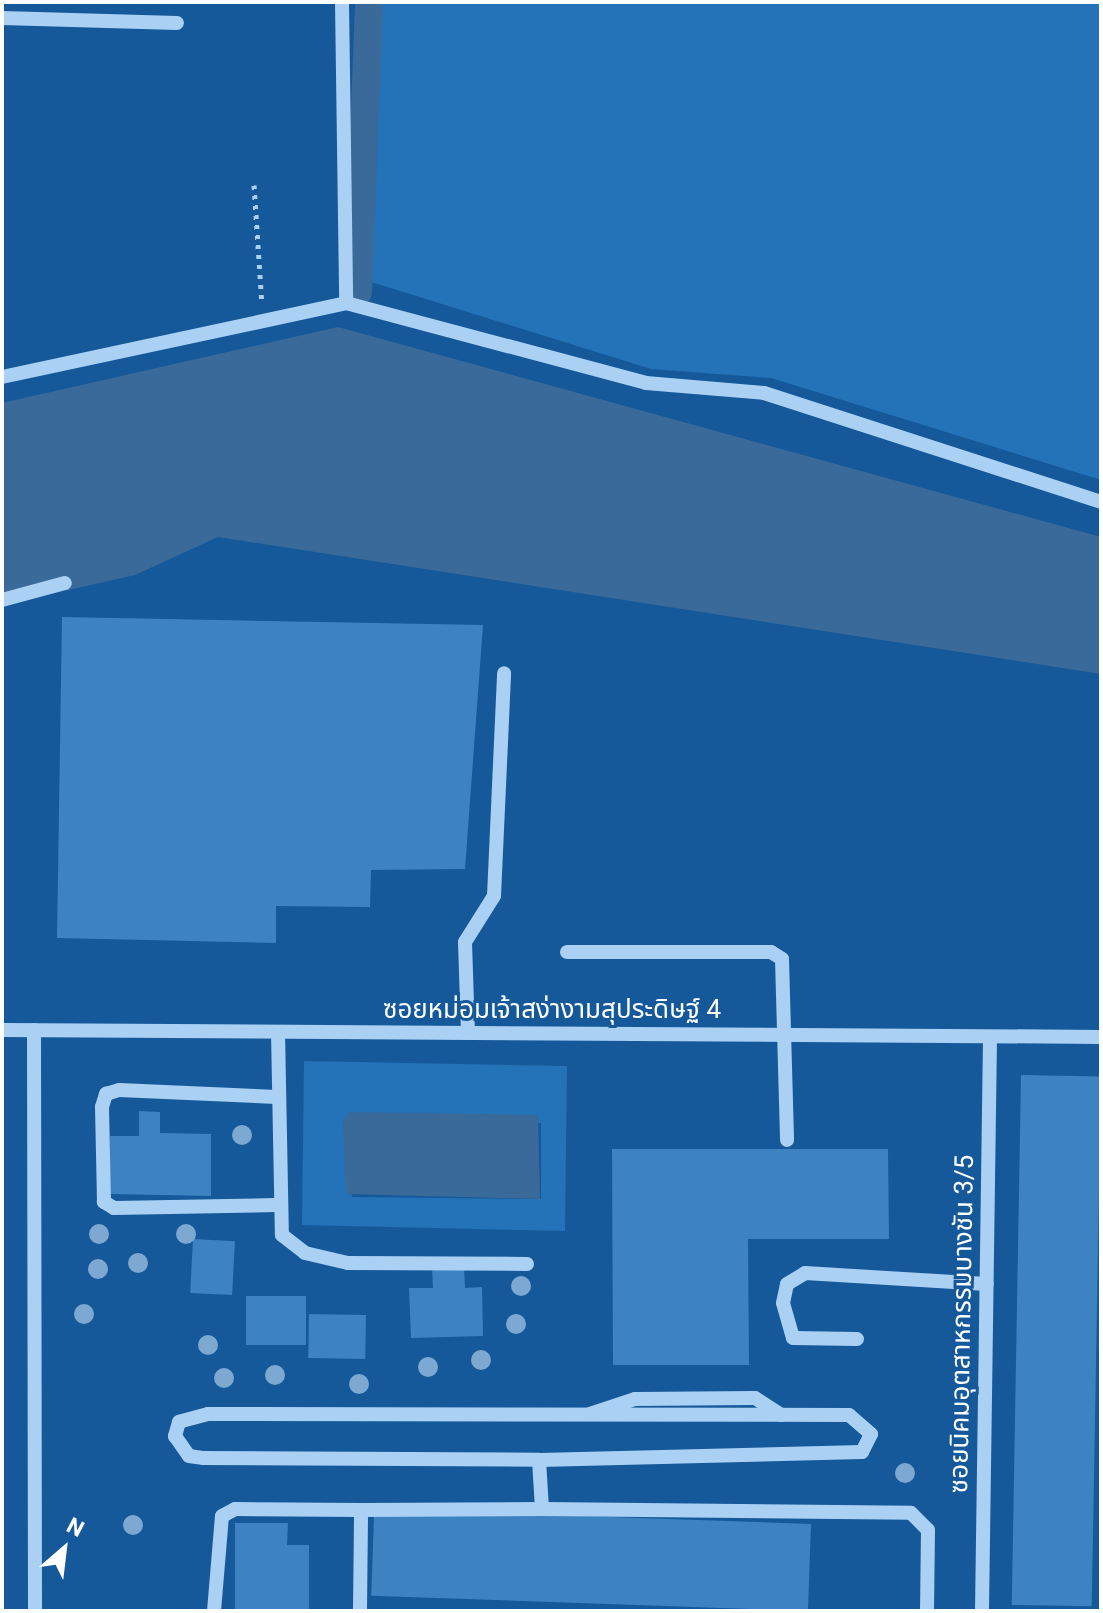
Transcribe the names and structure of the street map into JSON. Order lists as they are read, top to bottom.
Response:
{
  "streets": {
    "street": ["ซอยหม่อมเจ้าสง่างามสุประดิษฐ์ 4", "ซอยนิคมอุตสาหกรรมบางชัน 3/5"]
  },
  "crossings": [
    ["ซอยหม่อมเจ้าสง่างามสุประดิษฐ์ 4", "ซอยนิคมอุตสาหกรรมบางชัน 3/5"]
  ],
  "north": "top right"
}
